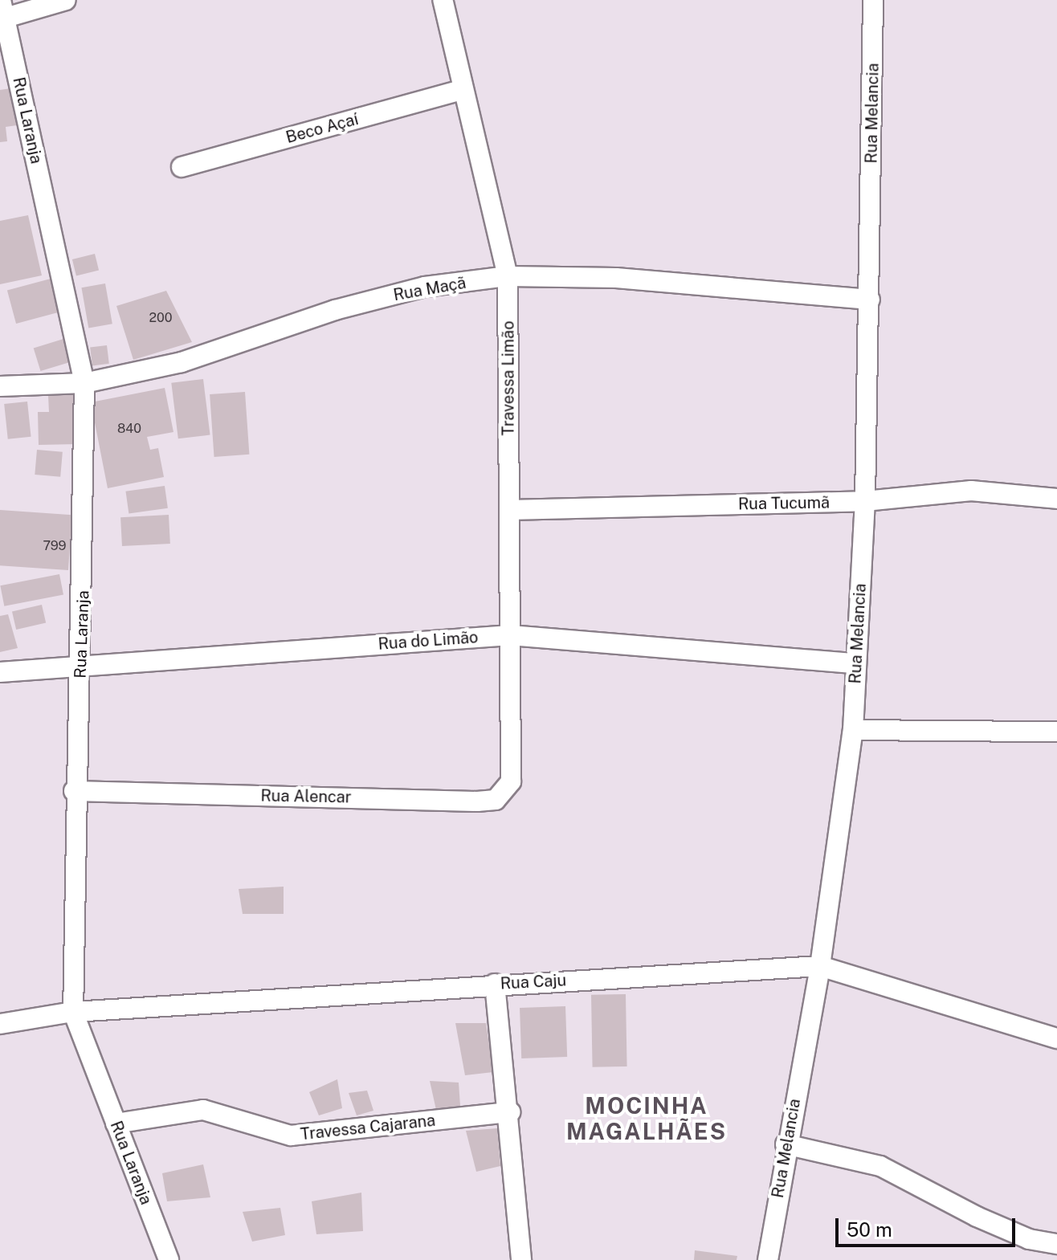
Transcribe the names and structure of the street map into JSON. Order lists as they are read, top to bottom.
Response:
{
  "streets": {
    "street": [
      "Rua Melancia",
      "Rua Laranja",
      "Beco Açaí",
      "Rua Maçã",
      "Travessa Limão",
      "Rua Tucumã",
      "Rua do Limão",
      "Rua Alencar",
      "Rua Caju",
      "Travessa Cajarana"
    ]
  },
  "crossings": [
    ["Rua Melancia", "Rua Maçã"],
    ["Rua Melancia", "Rua Tucumã"],
    ["Rua Melancia", "Rua do Limão"],
    ["Rua Melancia", "Rua Caju"],
    ["Rua Laranja", "Rua Maçã"],
    ["Rua Laranja", "Rua do Limão"],
    ["Rua Laranja", "Rua Alencar"],
    ["Rua Laranja", "Rua Caju"],
    ["Rua Laranja", "Travessa Cajarana"],
    ["Beco Açaí", "Travessa Limão"],
    ["Rua Maçã", "Travessa Limão"],
    ["Travessa Limão", "Rua Tucumã"],
    ["Travessa Limão", "Rua do Limão"],
    ["Travessa Limão", "Rua Alencar"]
  ],
  "districts": ["MOCINHA MAGALHÃES"],
  "house_numbers": ["200", "840", "799"],
  "scale_bar": "50 m"
}
